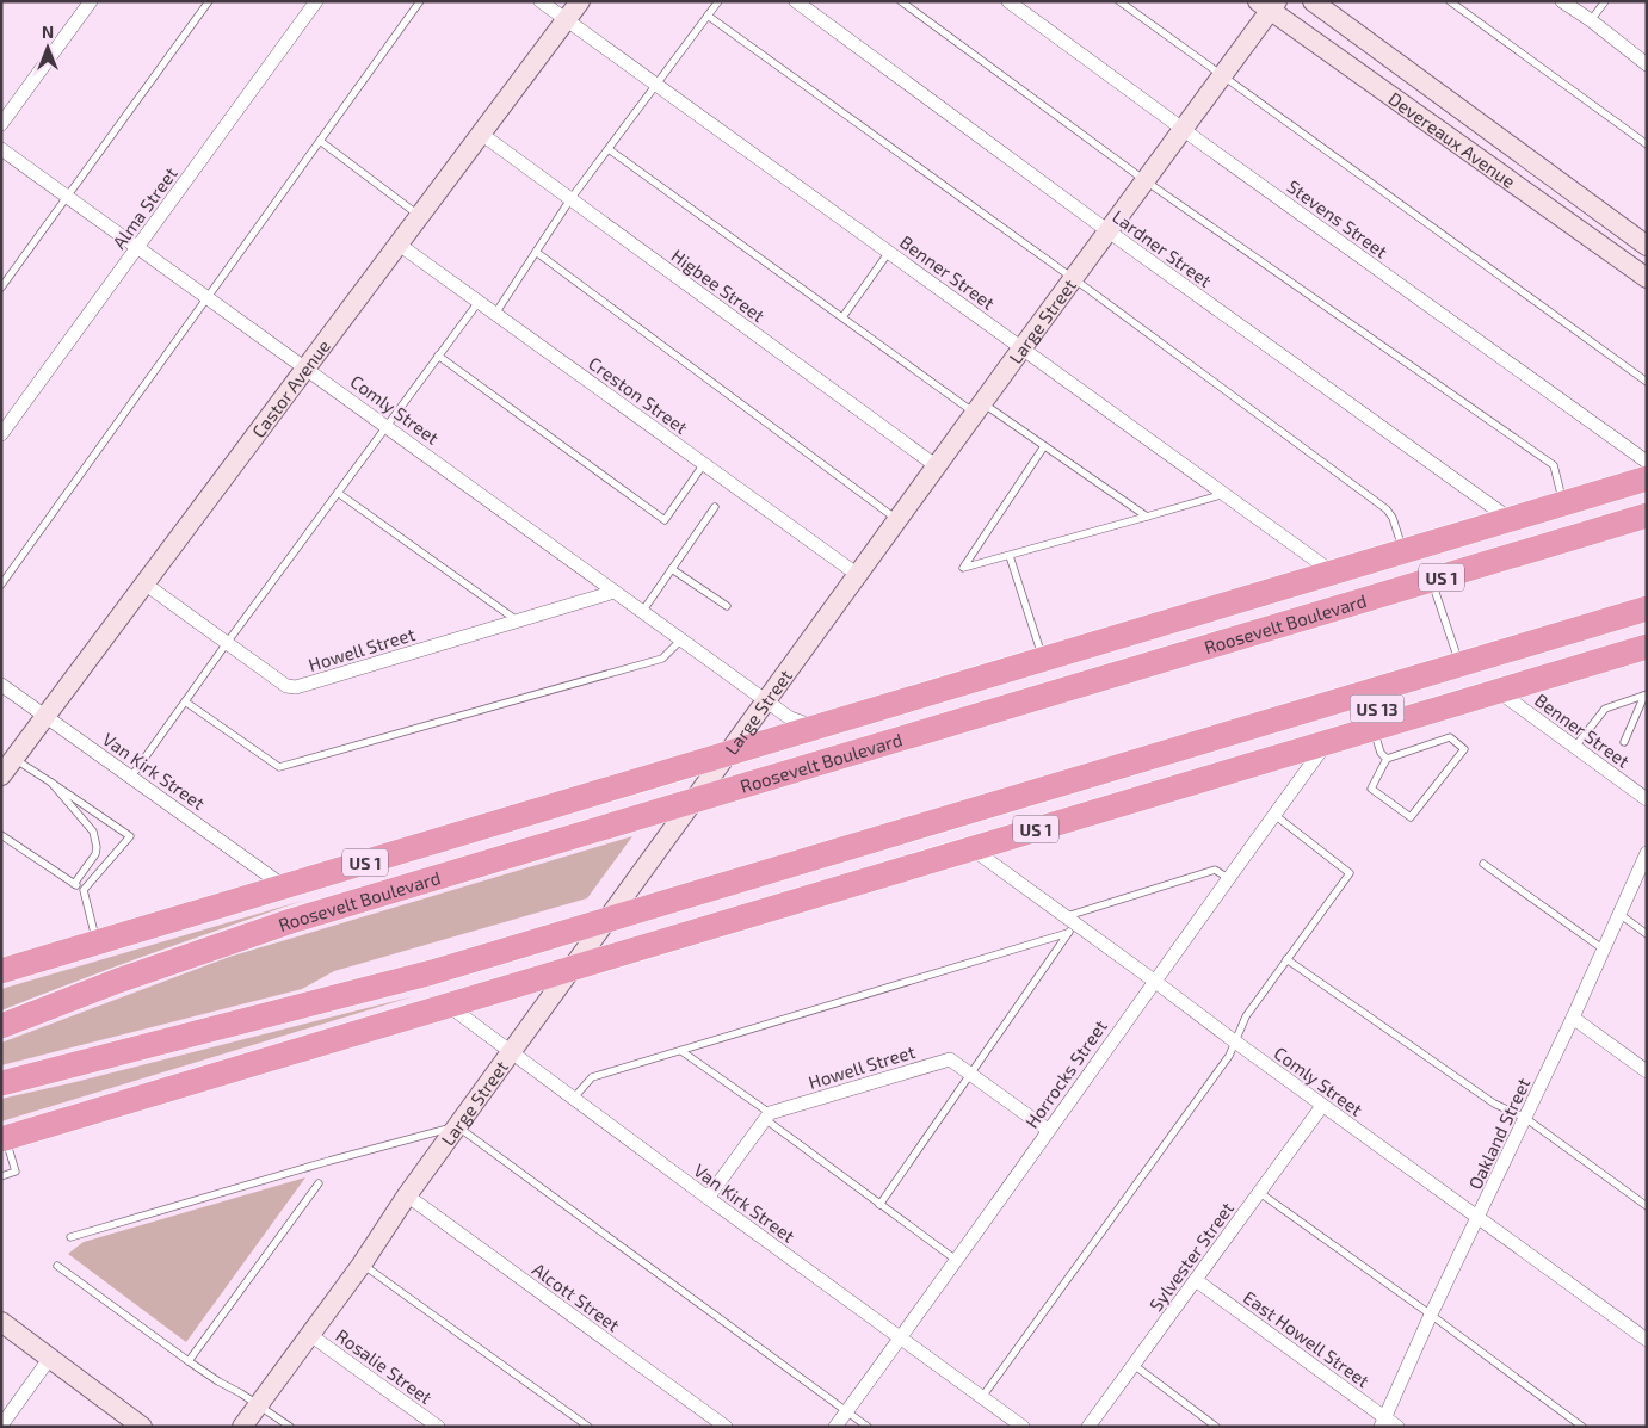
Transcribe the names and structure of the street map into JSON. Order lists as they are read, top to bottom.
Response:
{
  "streets": {
    "highway": ["US 1", "Roosevelt Boulevard", "US 13"],
    "street": [
      "Devereaux Avenue",
      "Alma Street",
      "Stevens Street",
      "Lardner Street",
      "Benner Street",
      "Higbee Street",
      "Large Street",
      "Castor Avenue",
      "Creston Street",
      "Comly Street",
      "Howell Street",
      "Van Kirk Street",
      "Horrocks Street",
      "Oakland Street",
      "Sylvester Street",
      "Alcott Street",
      "East Howell Street",
      "Rosalie Street"
    ]
  },
  "crossings": [
    ["Devereaux Avenue", "Large Street"],
    ["Alma Street", "Comly Street"],
    ["Stevens Street", "Large Street"],
    ["Lardner Street", "Large Street"],
    ["Lardner Street", "Roosevelt Boulevard"],
    ["Benner Street", "Large Street"],
    ["Benner Street", "Castor Avenue"],
    ["Benner Street", "US 1"],
    ["Benner Street", "Roosevelt Boulevard"],
    ["Benner Street", "US 13"],
    ["Higbee Street", "Large Street"],
    ["Higbee Street", "Castor Avenue"],
    ["Large Street", "Creston Street"],
    ["Large Street", "Comly Street"],
    ["Large Street", "US 1"],
    ["Large Street", "Roosevelt Boulevard"],
    ["Large Street", "Van Kirk Street"],
    ["Large Street", "Alcott Street"],
    ["Large Street", "Rosalie Street"],
    ["Castor Avenue", "Creston Street"],
    ["Castor Avenue", "Comly Street"],
    ["Castor Avenue", "Howell Street"],
    ["Castor Avenue", "Van Kirk Street"],
    ["Comly Street", "US 1"],
    ["Comly Street", "Roosevelt Boulevard"],
    ["Comly Street", "Howell Street"],
    ["Comly Street", "Horrocks Street"],
    ["Comly Street", "Oakland Street"],
    ["Comly Street", "Sylvester Street"],
    ["US 1", "US 13"],
    ["US 1", "Van Kirk Street"],
    ["US 1", "Horrocks Street"],
    ["Roosevelt Boulevard", "Van Kirk Street"],
    ["Howell Street", "Horrocks Street"],
    ["Van Kirk Street", "Horrocks Street"],
    ["Oakland Street", "East Howell Street"],
    ["Sylvester Street", "East Howell Street"]
  ],
  "north": "top"
}
